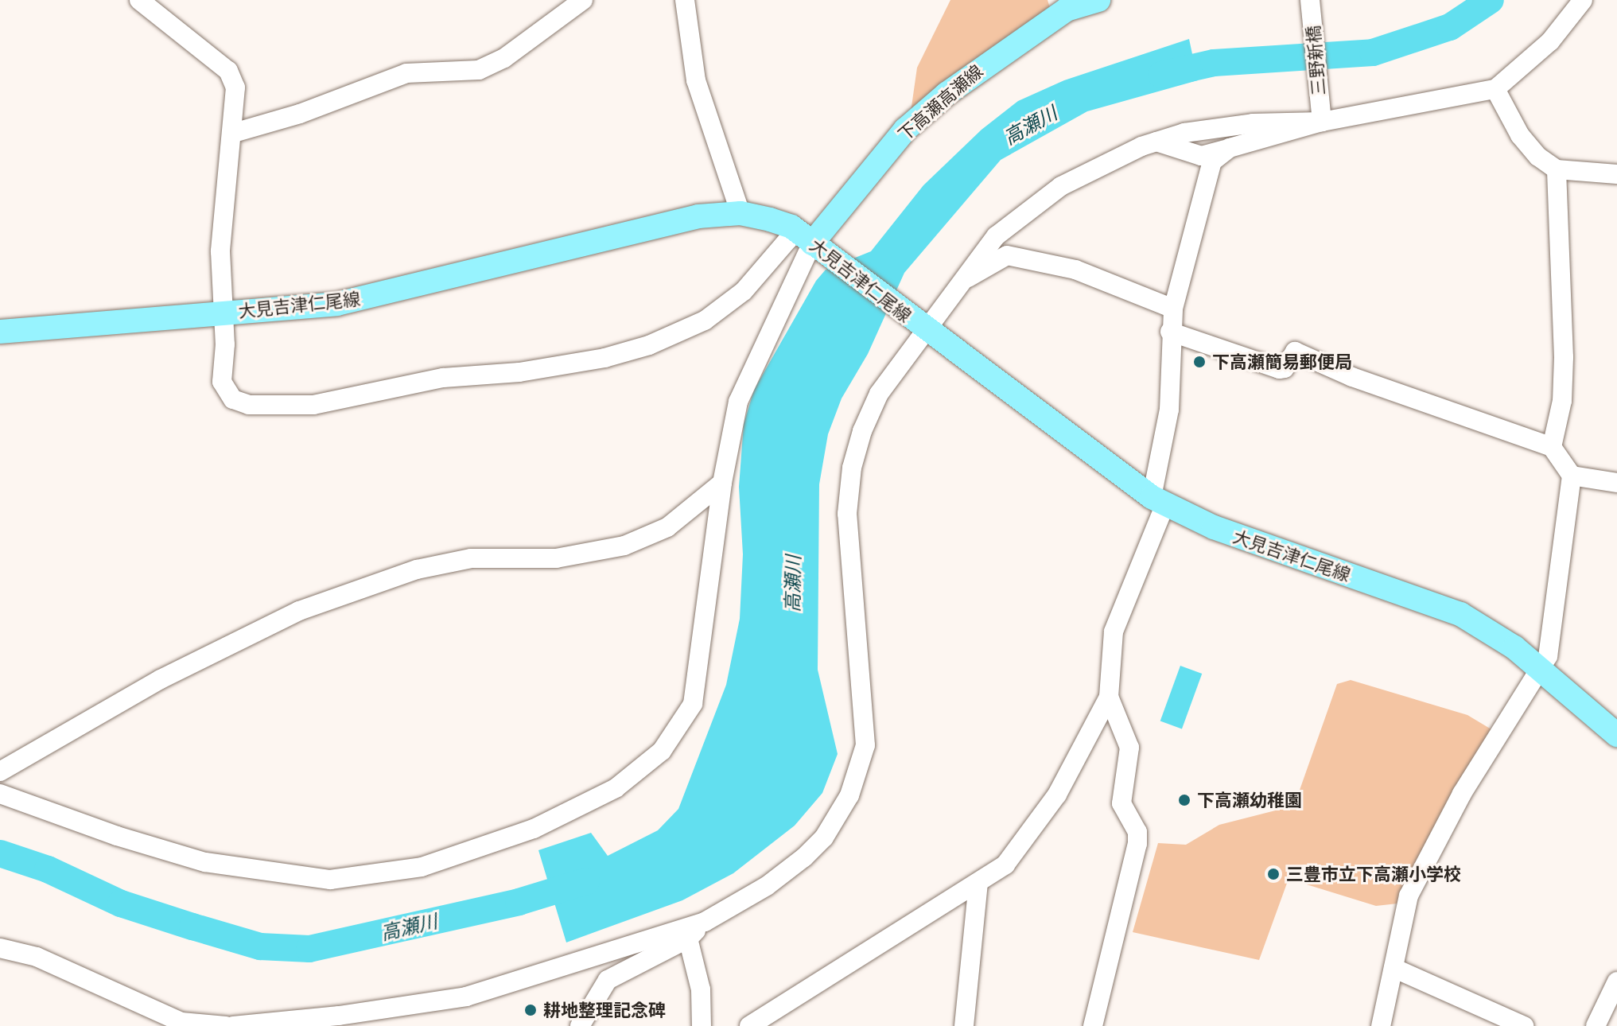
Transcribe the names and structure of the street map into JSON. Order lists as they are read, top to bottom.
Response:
{
  "streets": {
    "main road": ["下高瀬高瀬線", "大見吉津仁尾線"],
    "street": ["三野新橋"]
  },
  "crossings": [
    ["下高瀬高瀬線", "大見吉津仁尾線"]
  ],
  "water": ["高瀬川"],
  "places": [
    "下高瀬簡易郵便局",
    "下高瀬幼稚園",
    "三豊市立下高瀬小学校",
    "耕地整理記念碑"
  ]
}
